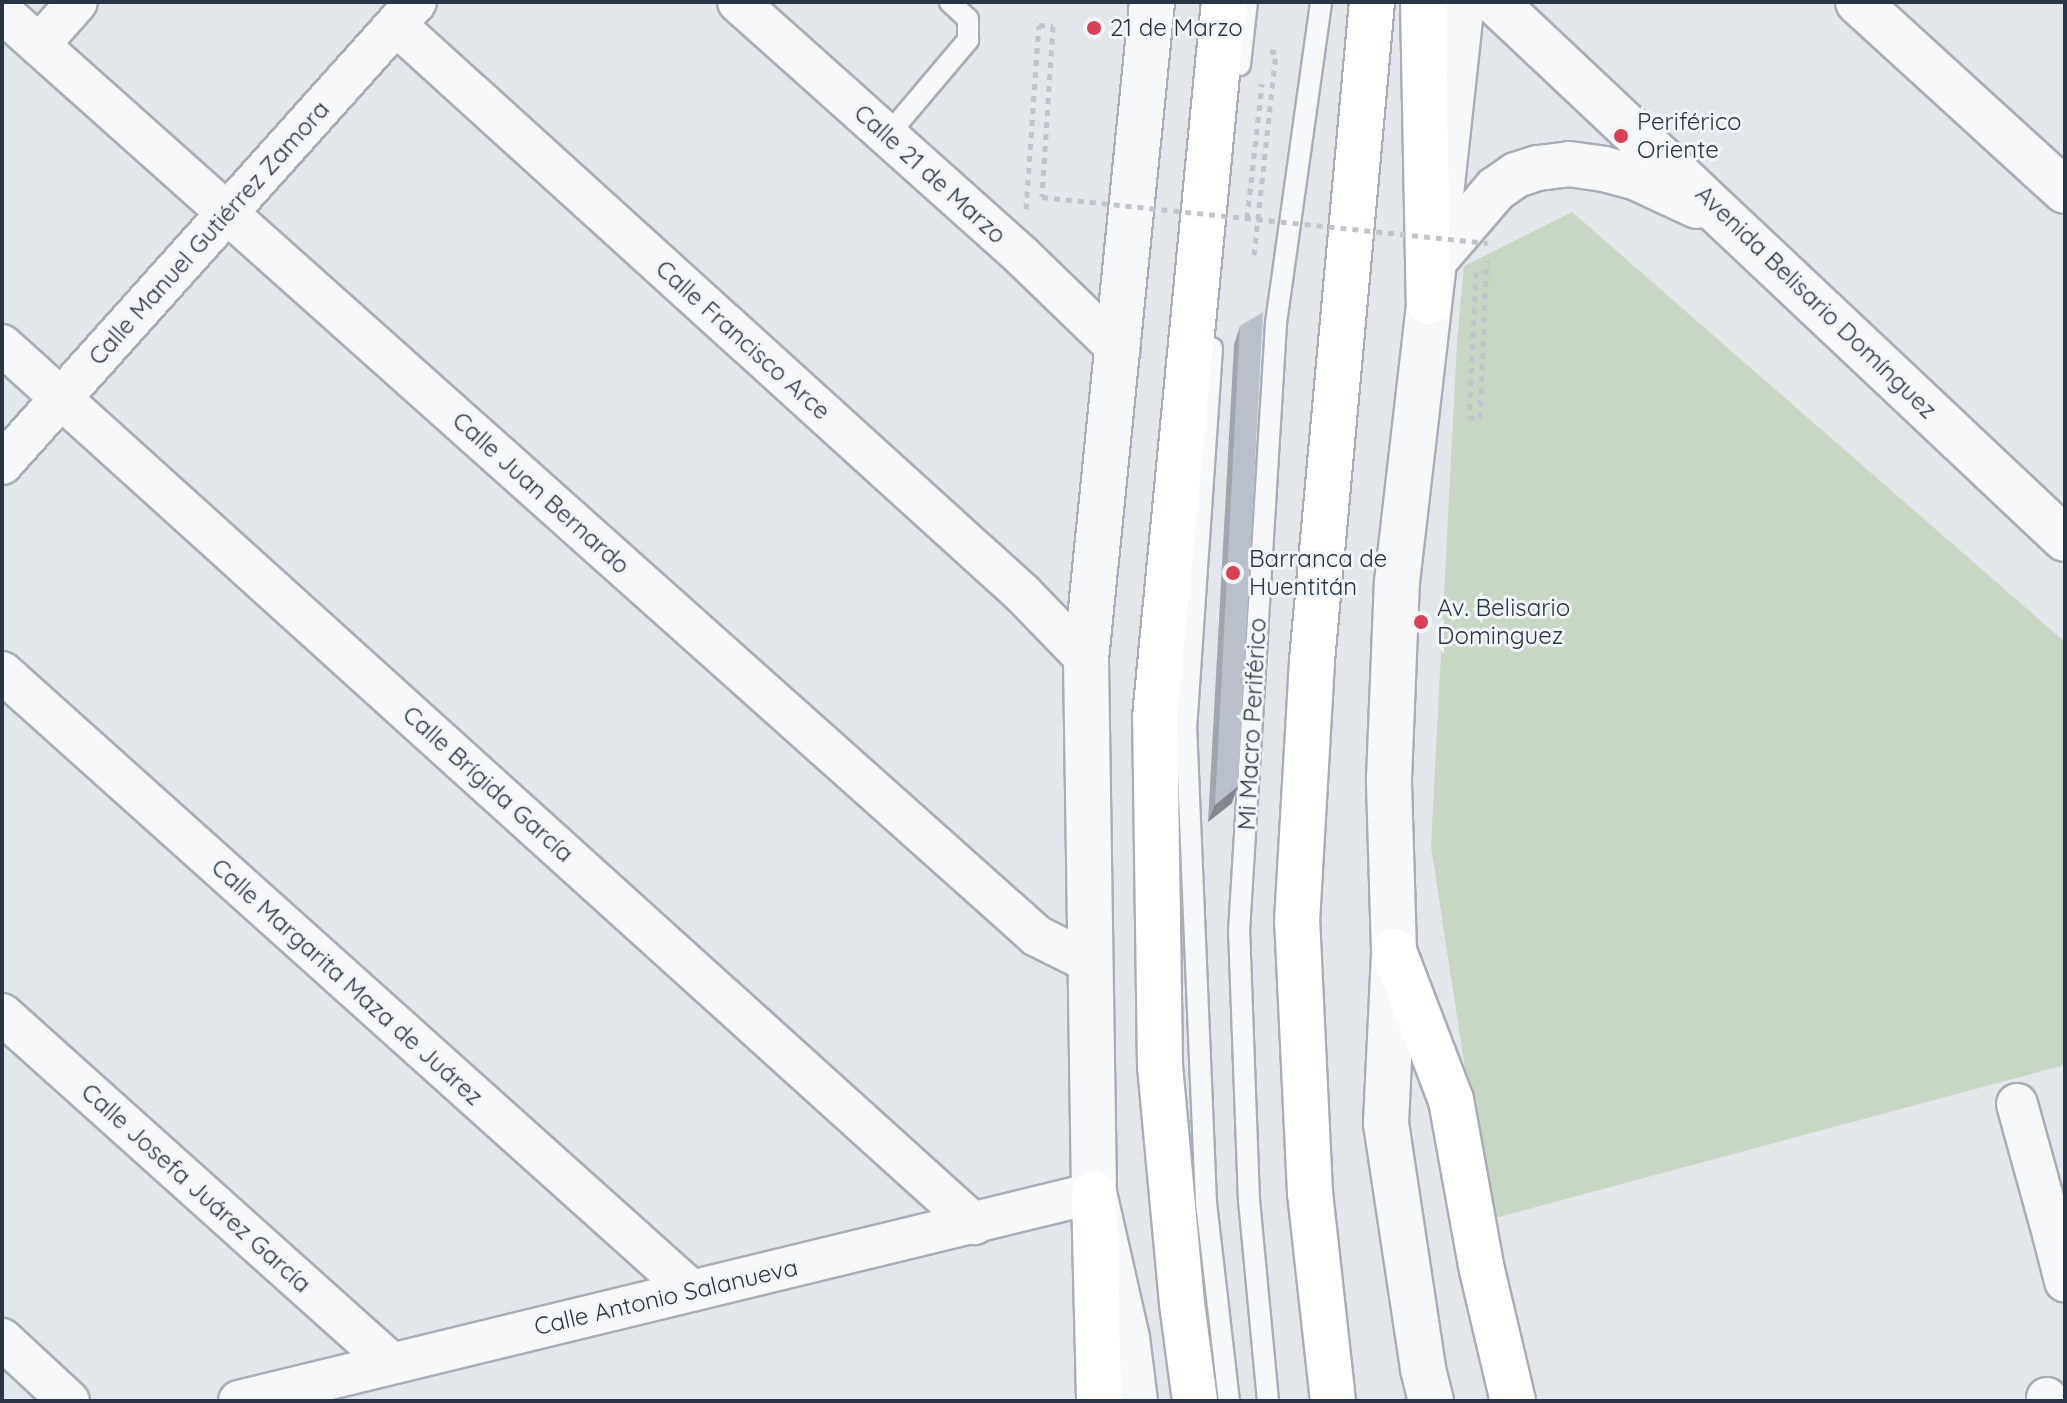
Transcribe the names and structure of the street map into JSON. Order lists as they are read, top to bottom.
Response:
{
  "streets": {
    "street": [
      "Calle 21 de Marzo",
      "Calle Manuel Gutiérrez Zamora",
      "Avenida Belisario Domínguez",
      "Calle Francisco Arce",
      "Calle Juan Bernardo",
      "Calle Brígida García",
      "Calle Margarita Maza de Juárez",
      "Calle Josefa Juárez García",
      "Calle Antonio Salanueva"
    ],
    "lane": ["Mi Macro Periférico"]
  },
  "crossings": [
    ["Calle Manuel Gutiérrez Zamora", "Calle Francisco Arce"],
    ["Calle Manuel Gutiérrez Zamora", "Calle Juan Bernardo"],
    ["Calle Manuel Gutiérrez Zamora", "Calle Brígida García"],
    ["Calle Brígida García", "Calle Antonio Salanueva"],
    ["Calle Margarita Maza de Juárez", "Calle Antonio Salanueva"],
    ["Calle Josefa Juárez García", "Calle Antonio Salanueva"]
  ],
  "places": [
    "21 de Marzo",
    "Periférico Oriente",
    "Barranca de Huentitán",
    "Av. Belisario Dominguez"
  ]
}
